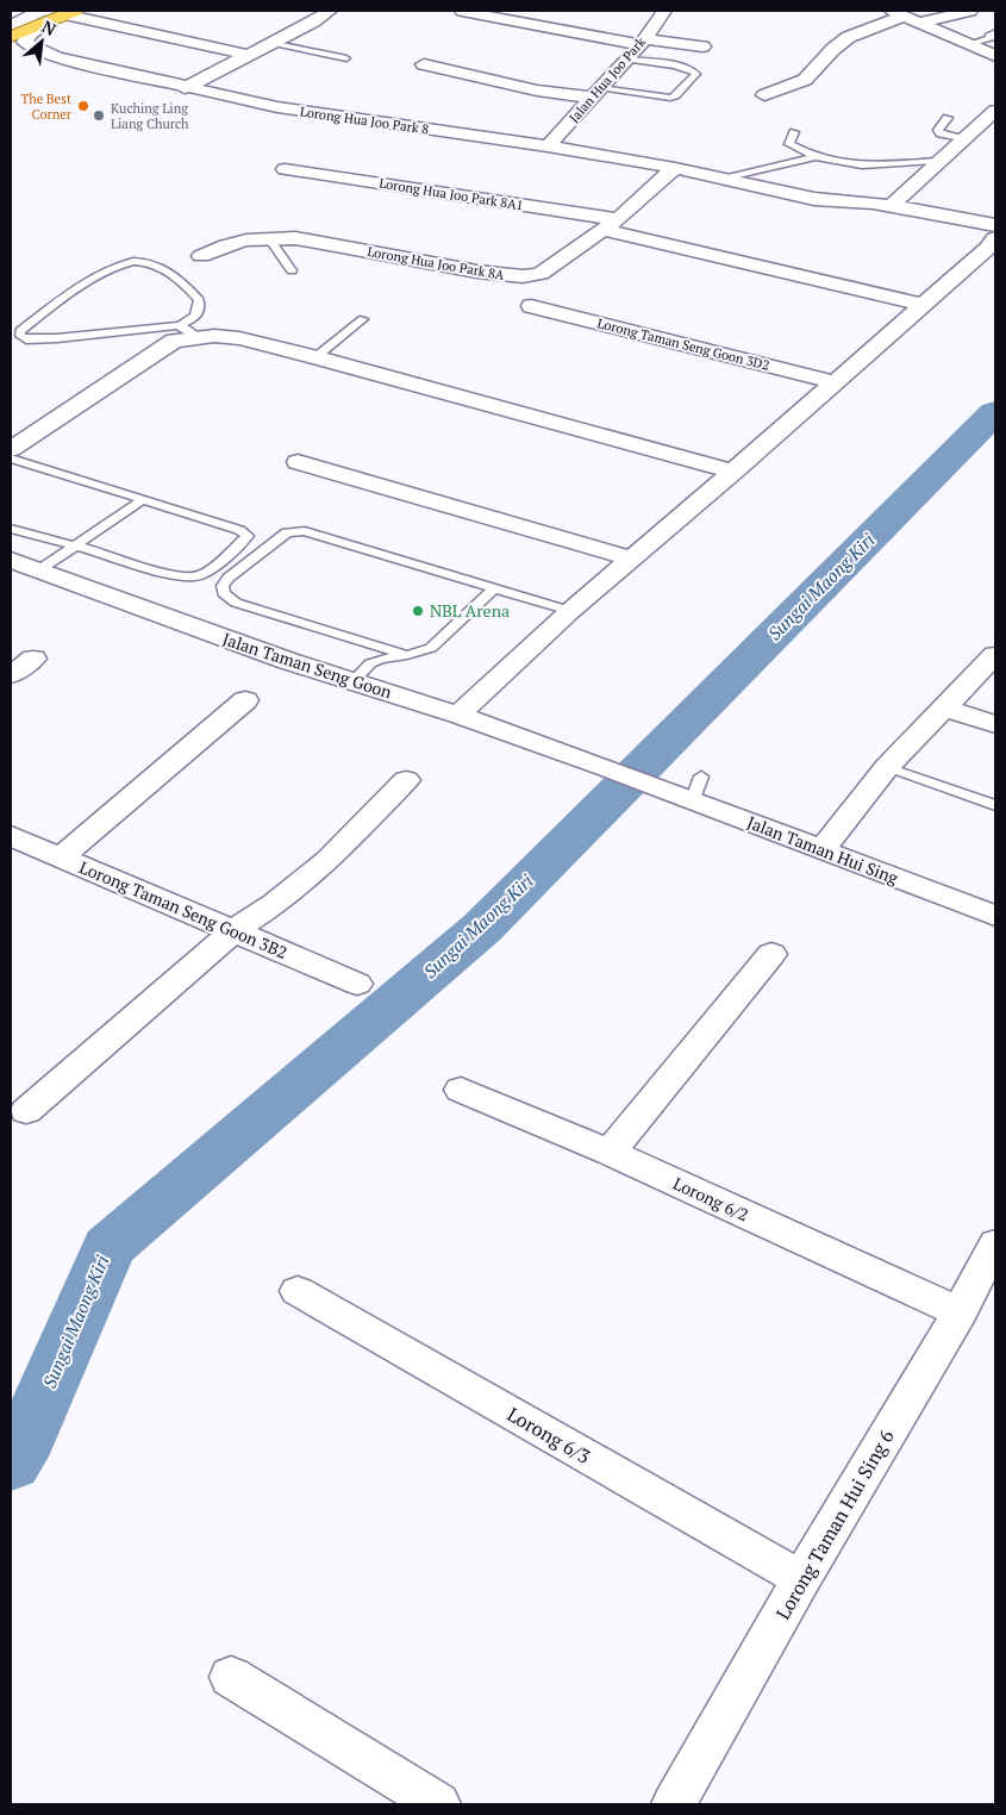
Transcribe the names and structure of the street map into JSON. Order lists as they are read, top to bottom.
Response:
{
  "streets": {
    "street": [
      "Jalan Hua Joo Park",
      "Lorong Hua Joo Park 8",
      "Lorong Hua Joo Park 8A1",
      "Lorong Hua Joo Park 8A",
      "Lorong Taman Seng Goon 3D2",
      "Jalan Taman Seng Goon",
      "Jalan Taman Hui Sing",
      "Lorong Taman Seng Goon 3B2",
      "Lorong 6/2",
      "Lorong 6/3",
      "Lorong Taman Hui Sing 6"
    ]
  },
  "crossings": [
    ["Jalan Hua Joo Park", "Lorong Hua Joo Park 8"],
    ["Lorong Hua Joo Park 8", "Lorong Hua Joo Park 8A"],
    ["Lorong Hua Joo Park 8A1", "Lorong Hua Joo Park 8A"],
    ["Jalan Taman Seng Goon", "Jalan Taman Hui Sing"],
    ["Lorong 6/2", "Lorong Taman Hui Sing 6"],
    ["Lorong 6/3", "Lorong Taman Hui Sing 6"]
  ],
  "water": ["Sungai Maong Kiri"],
  "places": ["The Best Corner", "Kuching Ling Liang Church", "NBL Arena"],
  "north": "top right"
}
